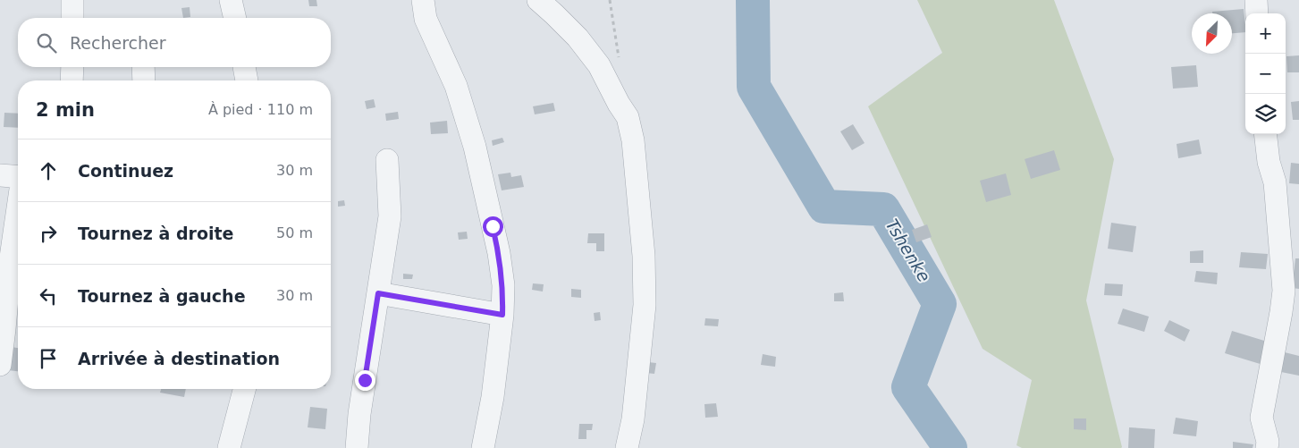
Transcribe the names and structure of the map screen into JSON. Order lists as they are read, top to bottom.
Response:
{
  "water": ["Tshenke"],
  "north": "bottom left",
  "page": {
    "map_buttons": ["+", "−"],
    "search": "Rechercher",
    "heading": ["2 min", "À pied · 110 m"],
    "list": [
      ["Continuez", "30 m"],
      ["Tournez à droite", "50 m"],
      ["Tournez à gauche", "30 m"],
      "Arrivée à destination"
    ]
  }
}
